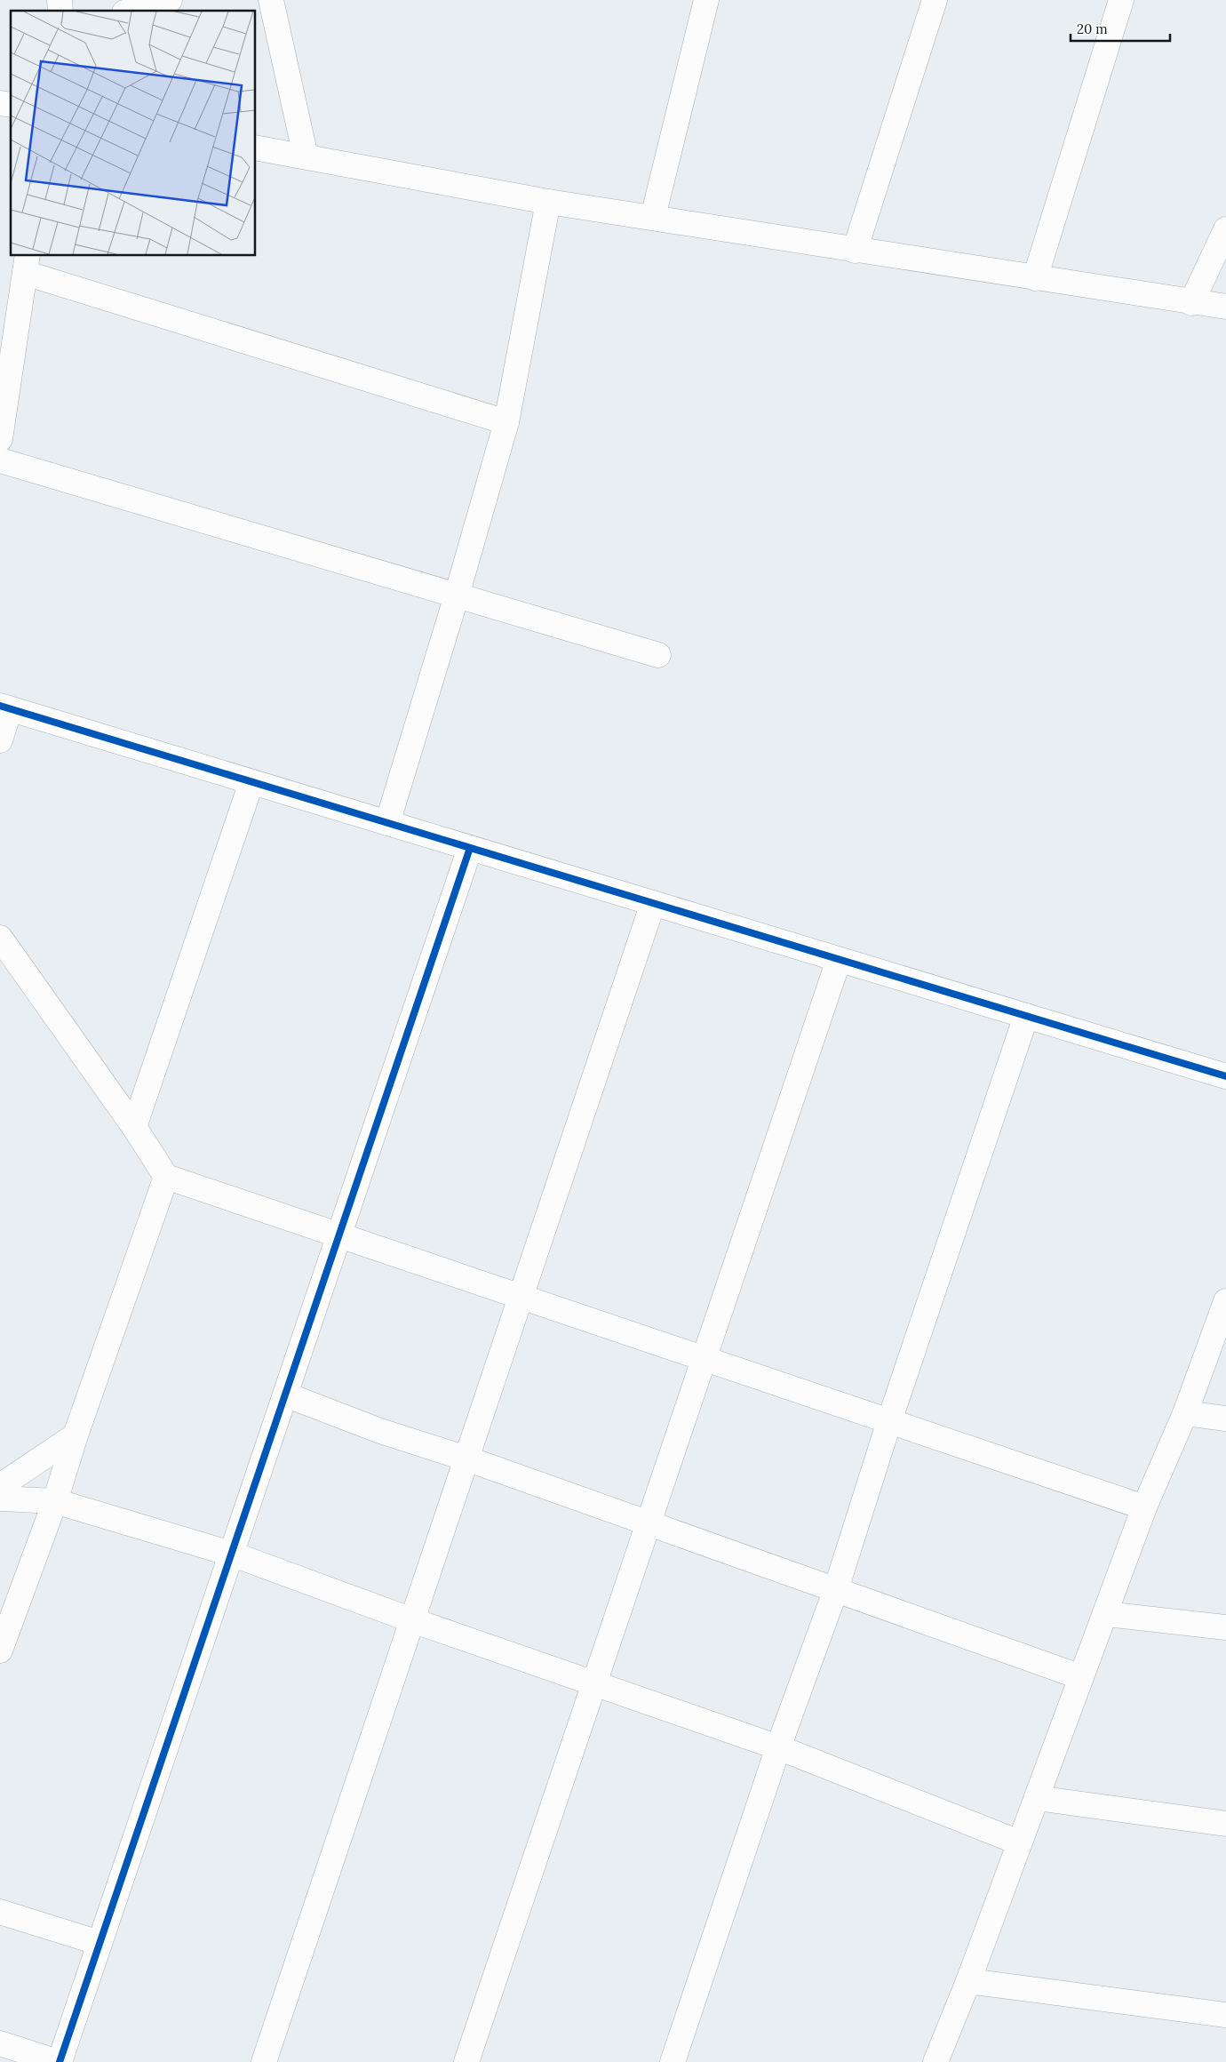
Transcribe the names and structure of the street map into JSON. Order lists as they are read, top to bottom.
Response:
{
  "scale_bar": "20 m"
}
